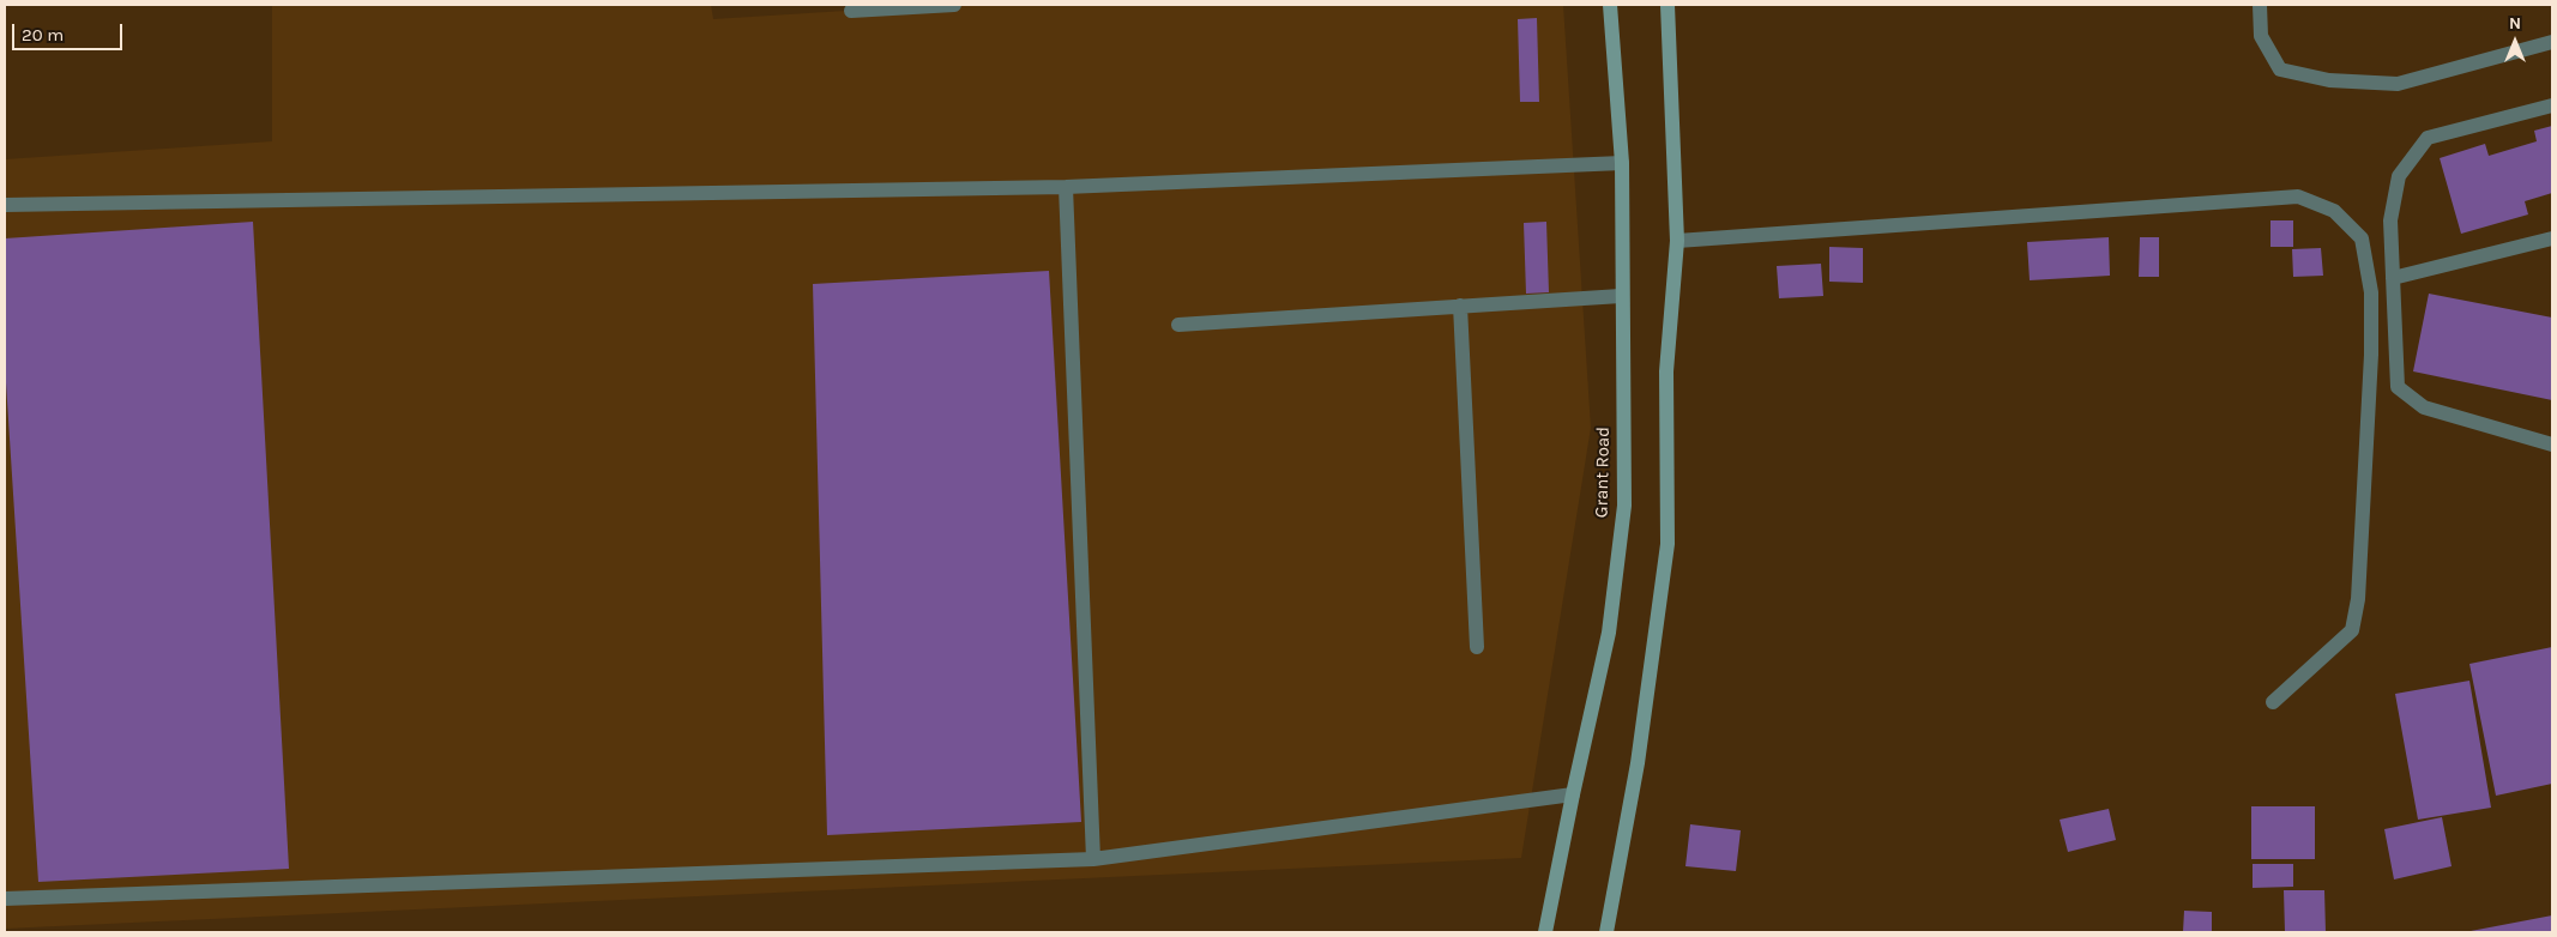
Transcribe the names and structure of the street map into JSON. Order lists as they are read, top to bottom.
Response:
{
  "streets": {
    "main road": ["Grant Road"]
  },
  "scale_bar": "20 m",
  "north": "top"
}
